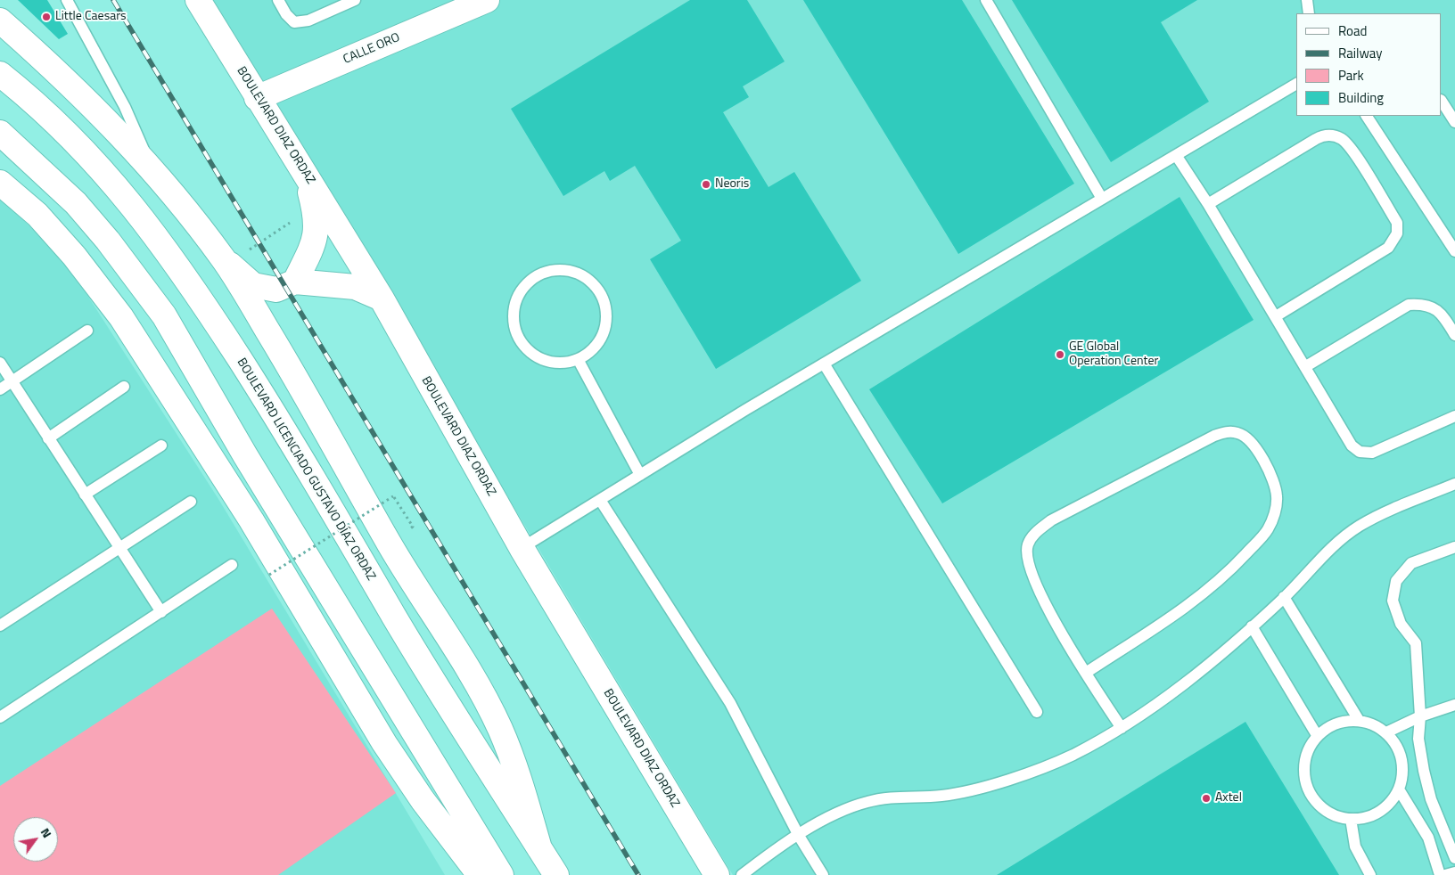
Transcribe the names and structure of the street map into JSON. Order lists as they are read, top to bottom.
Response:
{
  "streets": {
    "main road": ["CALLE ORO", "BOULEVARD DIAZ ORDAZ", "BOULEVARD LICENCIADO GUSTAVO DÍAZ ORDAZ"]
  },
  "crossings": [
    ["CALLE ORO", "BOULEVARD DIAZ ORDAZ"]
  ],
  "places": [
    "Little Caesars",
    "Neoris",
    "GE Global Operation Center",
    "Axtel"
  ],
  "legend": [
    "Road",
    "Railway",
    "Park",
    "Building"
  ],
  "north": "top right"
}
